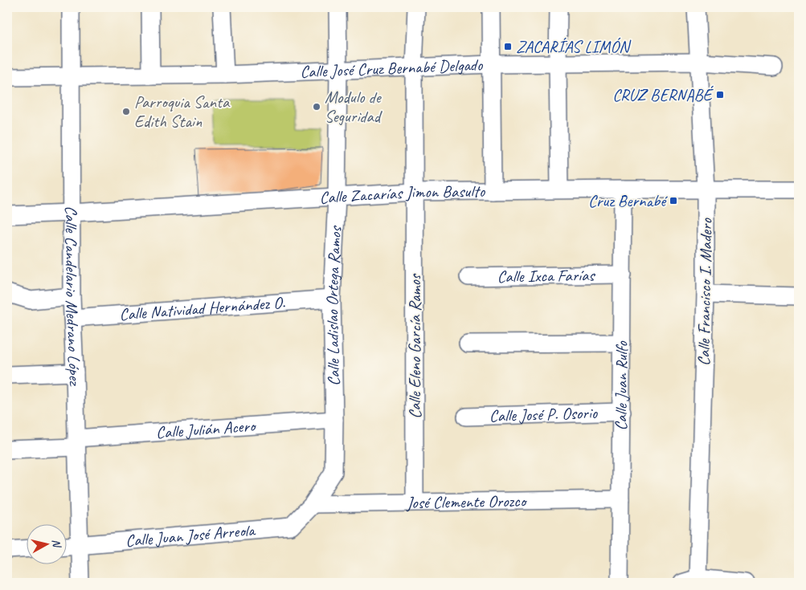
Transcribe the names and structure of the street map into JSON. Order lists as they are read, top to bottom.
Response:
{
  "streets": {
    "street": [
      "Calle José Cruz Bernabé Delgado",
      "Calle Zacarías Jimon Basulto",
      "Calle Ixca Farías",
      "Calle Francisco I. Madero",
      "Calle Candelario Medrano López",
      "Calle Ladislao Ortega Ramos",
      "Calle Natividad Hernández O.",
      "Calle Eleno García Ramos",
      "Calle Juan Rulfo",
      "Calle José P. Osorio",
      "Calle Julián Acero",
      "José Clemente Orozco",
      "Calle Juan José Arreola"
    ]
  },
  "crossings": [
    ["Calle José Cruz Bernabé Delgado", "Calle Francisco I. Madero"],
    ["Calle José Cruz Bernabé Delgado", "Calle Candelario Medrano López"],
    ["Calle José Cruz Bernabé Delgado", "Calle Ladislao Ortega Ramos"],
    ["Calle José Cruz Bernabé Delgado", "Calle Eleno García Ramos"],
    ["Calle Zacarías Jimon Basulto", "Calle Francisco I. Madero"],
    ["Calle Zacarías Jimon Basulto", "Calle Candelario Medrano López"],
    ["Calle Zacarías Jimon Basulto", "Calle Ladislao Ortega Ramos"],
    ["Calle Zacarías Jimon Basulto", "Calle Eleno García Ramos"],
    ["Calle Zacarías Jimon Basulto", "Calle Juan Rulfo"],
    ["Calle Ixca Farías", "Calle Juan Rulfo"],
    ["Calle Candelario Medrano López", "Calle Natividad Hernández O."],
    ["Calle Candelario Medrano López", "Calle Julián Acero"],
    ["Calle Candelario Medrano López", "Calle Juan José Arreola"],
    ["Calle Ladislao Ortega Ramos", "Calle Natividad Hernández O."],
    ["Calle Ladislao Ortega Ramos", "Calle Julián Acero"],
    ["Calle Ladislao Ortega Ramos", "José Clemente Orozco"],
    ["Calle Ladislao Ortega Ramos", "Calle Juan José Arreola"],
    ["Calle Eleno García Ramos", "José Clemente Orozco"],
    ["Calle Juan Rulfo", "Calle José P. Osorio"],
    ["Calle Juan Rulfo", "José Clemente Orozco"],
    ["José Clemente Orozco", "Calle Juan José Arreola"]
  ],
  "places": {
    "transit": ["ZACARÍAS LIMÓN", "CRUZ BERNABÉ", "Cruz Bernabé"],
    "other": ["Modulo de Seguridad", "Parroquia Santa Edith Stain"]
  },
  "north": "right"
}
